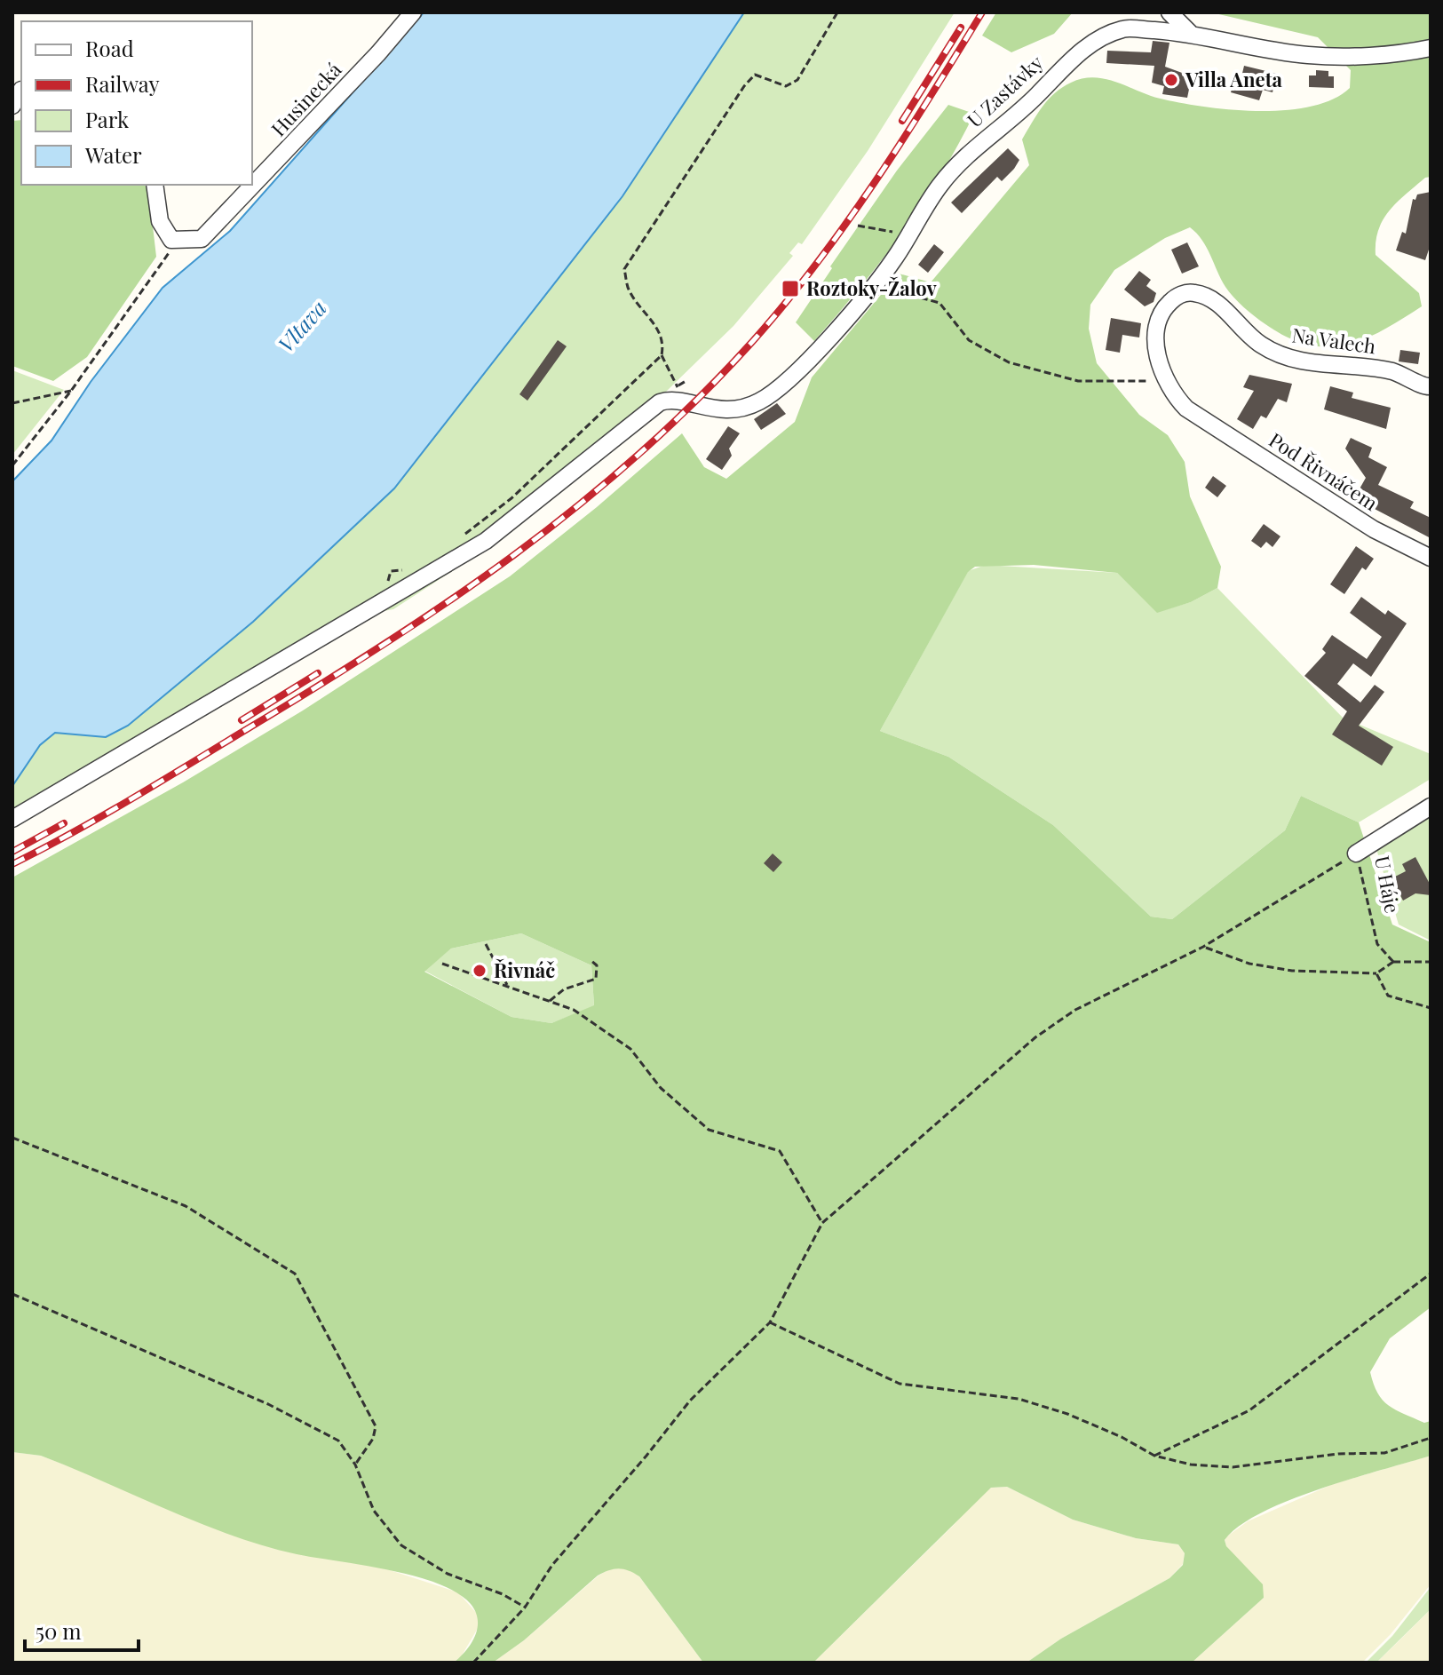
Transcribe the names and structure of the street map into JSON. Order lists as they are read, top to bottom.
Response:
{
  "streets": {
    "street": [
      "U Zastávky",
      "Husinecká",
      "Na Valech",
      "Pod Řivnáčem",
      "U Háje"
    ]
  },
  "crossings": [
    ["Na Valech", "Pod Řivnáčem"]
  ],
  "water": ["Vltava"],
  "places": {
    "other": ["Villa Aneta", "Řivnáč"],
    "transit": ["Roztoky-Žalov"]
  },
  "legend": [
    "Road",
    "Railway",
    "Park",
    "Water"
  ],
  "scale_bar": "50 m"
}
